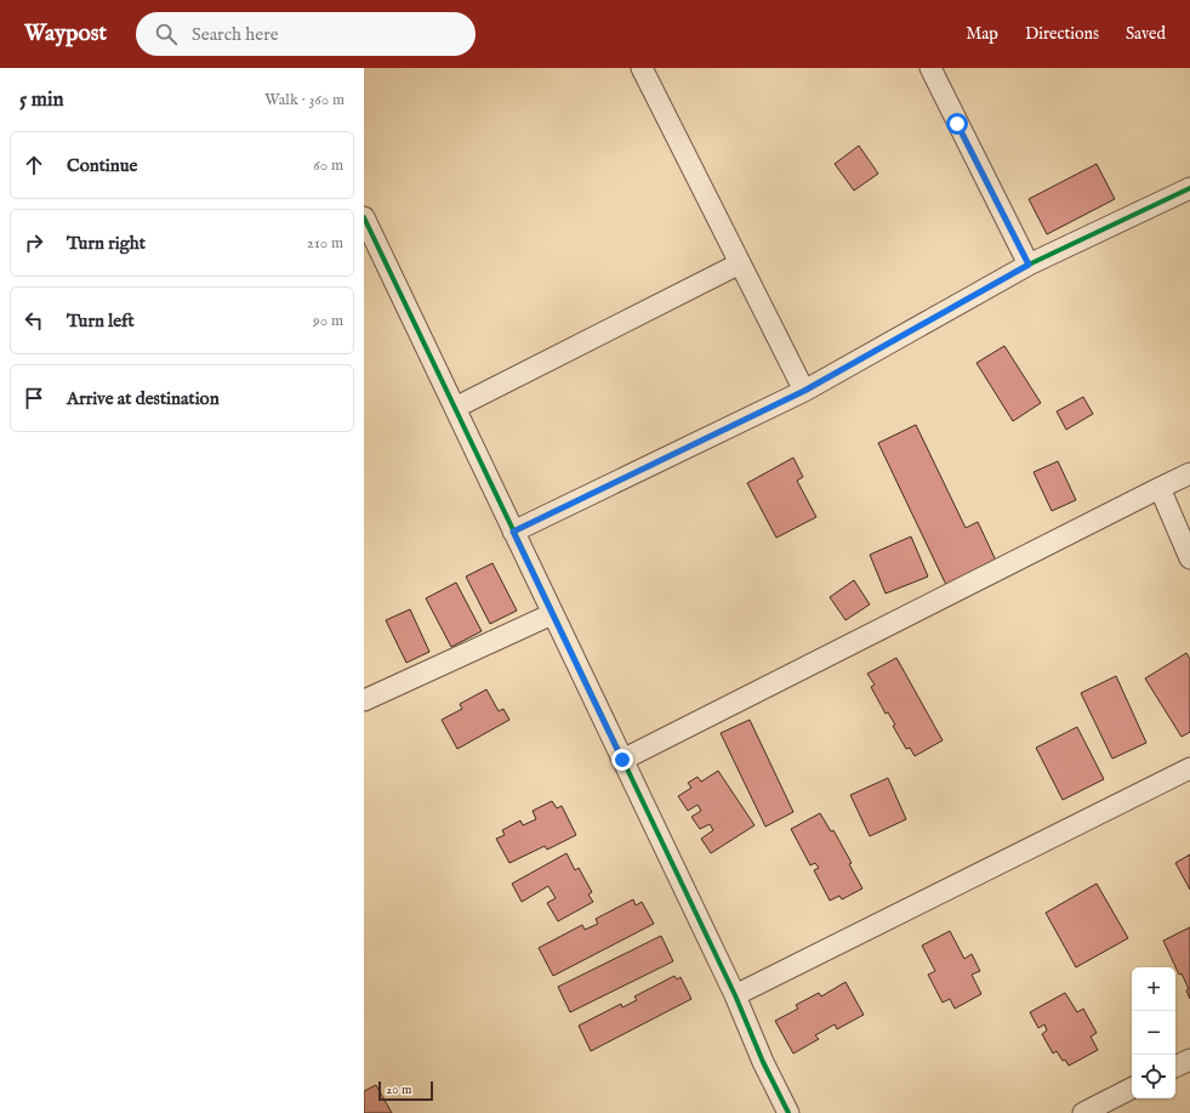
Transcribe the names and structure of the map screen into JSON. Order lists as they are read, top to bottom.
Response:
{
  "scale_bar": "20 m",
  "page": {
    "header": "Waypost",
    "search": "Search here",
    "nav": ["Map", "Directions", "Saved"],
    "heading": ["5 min", "Walk · 360 m"],
    "list": [
      ["Continue", "60 m"],
      ["Turn right", "210 m"],
      ["Turn left", "90 m"],
      "Arrive at destination"
    ],
    "map_buttons": ["+", "−"],
    "scale": "20 m"
  }
}
